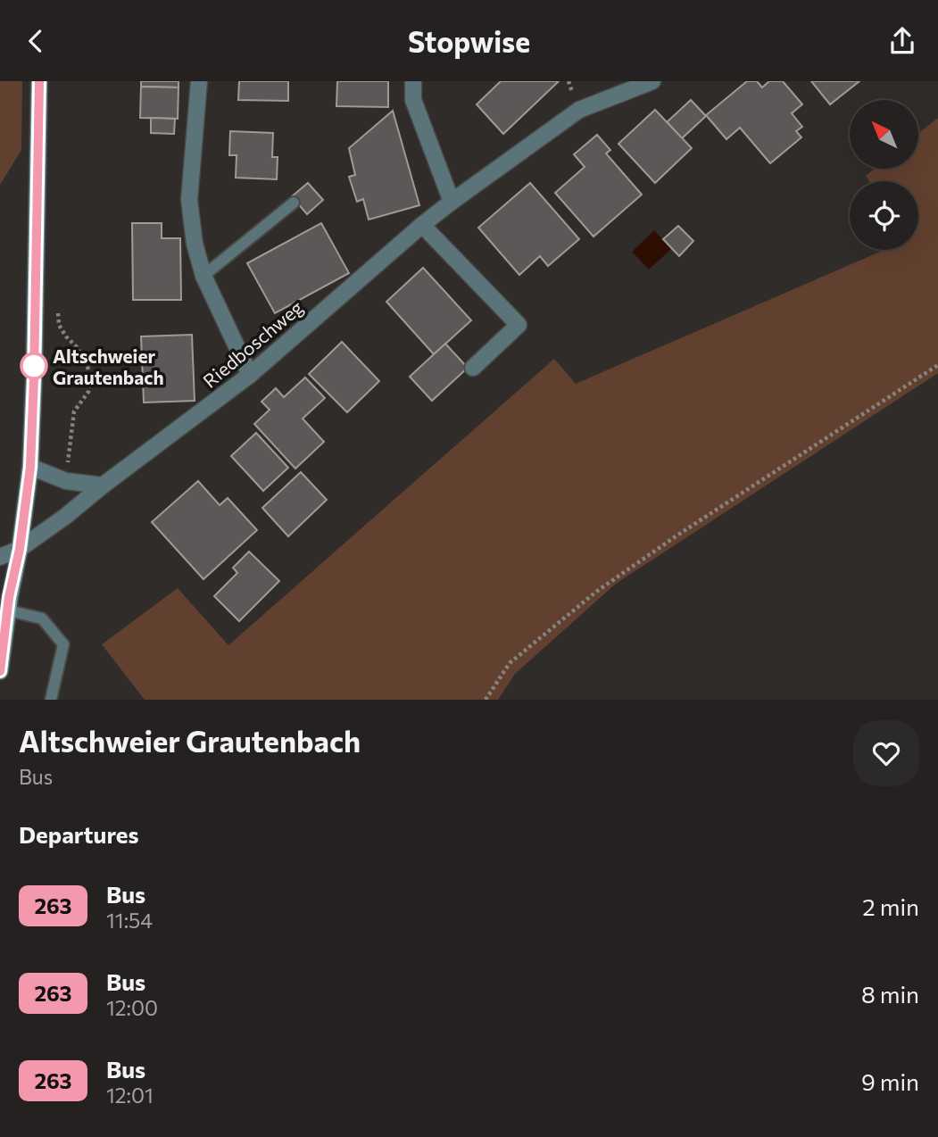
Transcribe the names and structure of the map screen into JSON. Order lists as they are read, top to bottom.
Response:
{
  "streets": {
    "street": ["Riedboschweg"]
  },
  "places": ["Altschweier Grautenbach"],
  "lines": ["bus line 263"],
  "north": "top left",
  "page": {
    "header": "Stopwise",
    "heading": [
      ["Altschweier Grautenbach", "Bus"],
      "Departures"
    ],
    "list": [
      {
        "mark": "263",
        "name": "Bus",
        "note": "11:54",
        "value": "2 min"
      },
      {
        "mark": "263",
        "name": "Bus",
        "note": "12:00",
        "value": "8 min"
      },
      {
        "mark": "263",
        "name": "Bus",
        "note": "12:01",
        "value": "9 min"
      }
    ]
  }
}
